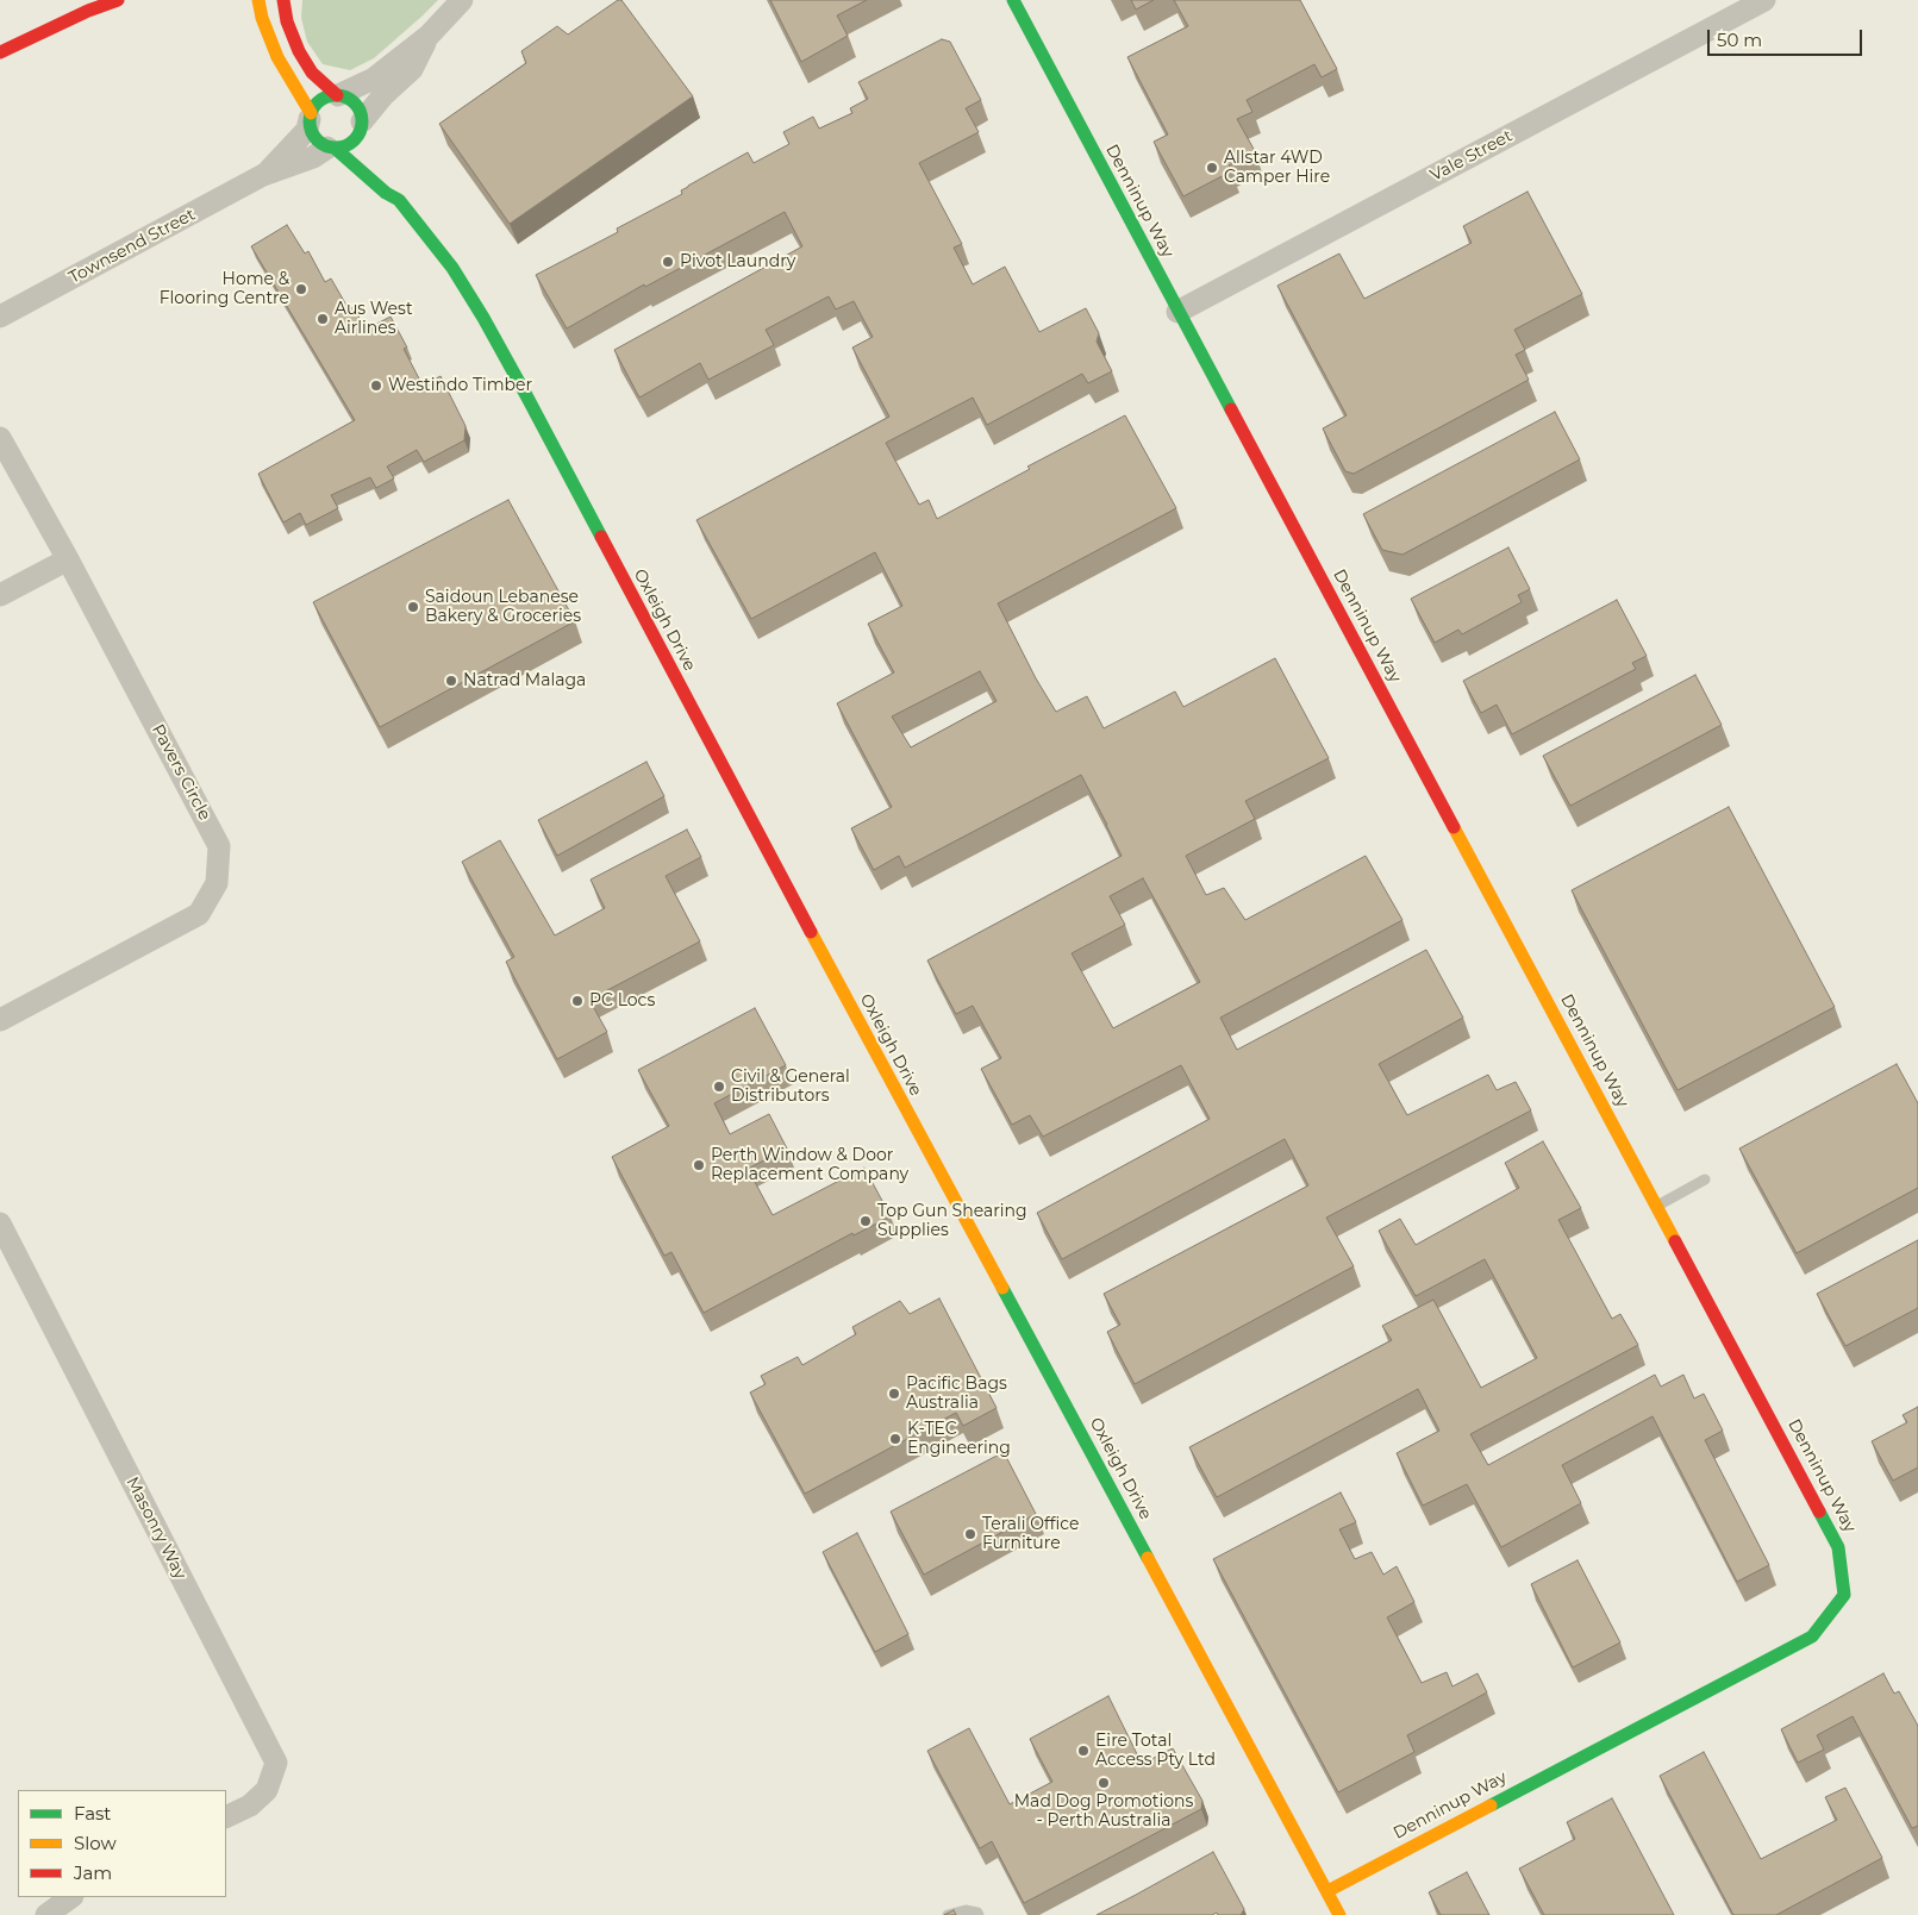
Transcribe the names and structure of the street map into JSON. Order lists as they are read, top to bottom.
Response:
{
  "streets": {
    "street": [
      "Vale Street",
      "Denninup Way",
      "Townsend Street",
      "Oxleigh Drive",
      "Pavers Circle",
      "Masonry Way"
    ]
  },
  "crossings": [
    ["Vale Street", "Denninup Way"],
    ["Denninup Way", "Oxleigh Drive"],
    ["Townsend Street", "Oxleigh Drive"]
  ],
  "places": [
    "Allstar 4WD Camper Hire",
    "Pivot Laundry",
    "Home & Flooring Centre",
    "Aus West Airlines",
    "Westindo Timber",
    "Saidoun Lebanese Bakery & Groceries",
    "Natrad Malaga",
    "PC Locs",
    "Civil & General Distributors",
    "Perth Window & Door Replacement Company",
    "Top Gun Shearing Supplies",
    "Pacific Bags Australia",
    "K-TEC Engineering",
    "Terali Office Furniture",
    "Eire Total Access Pty Ltd",
    "Mad Dog Promotions - Perth Australia"
  ],
  "legend": ["Fast", "Slow", "Jam"],
  "scale_bar": "50 m"
}
